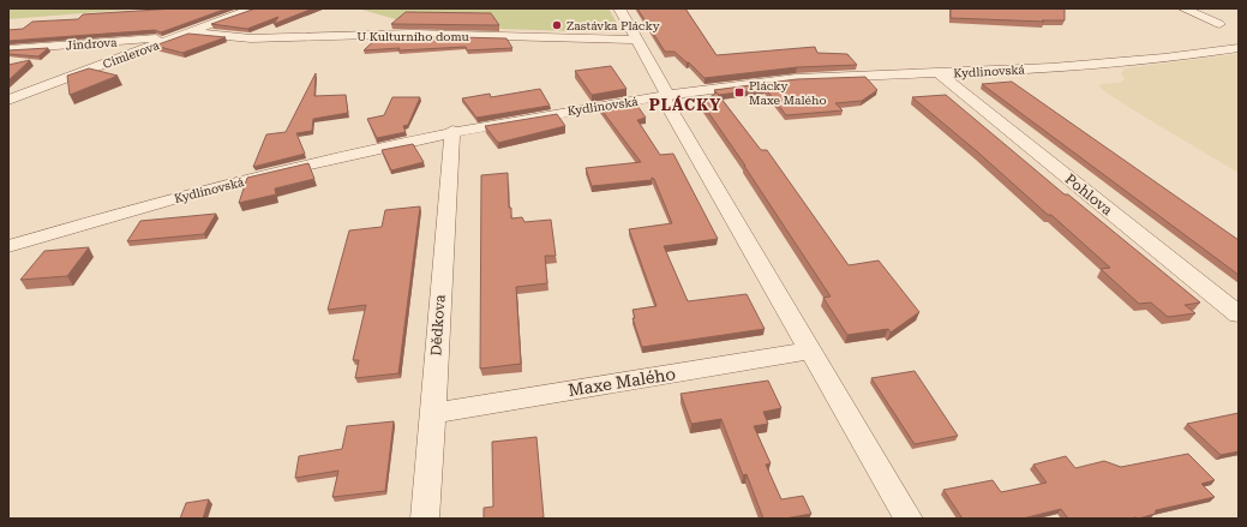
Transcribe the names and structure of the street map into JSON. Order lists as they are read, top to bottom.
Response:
{
  "streets": {
    "street": [
      "U Kulturního domu",
      "Jindrova",
      "Cimlerova",
      "Kydlinovská",
      "Pohlova",
      "Dědkova",
      "Maxe Malého"
    ]
  },
  "crossings": [
    ["U Kulturního domu", "Cimlerova"],
    ["Jindrova", "Cimlerova"],
    ["Kydlinovská", "Pohlova"],
    ["Kydlinovská", "Dědkova"],
    ["Dědkova", "Maxe Malého"]
  ],
  "districts": ["PLÁCKY"],
  "places": {
    "other": ["Zastávka Plácky"],
    "transit": ["Plácky Maxe Malého"]
  }
}
